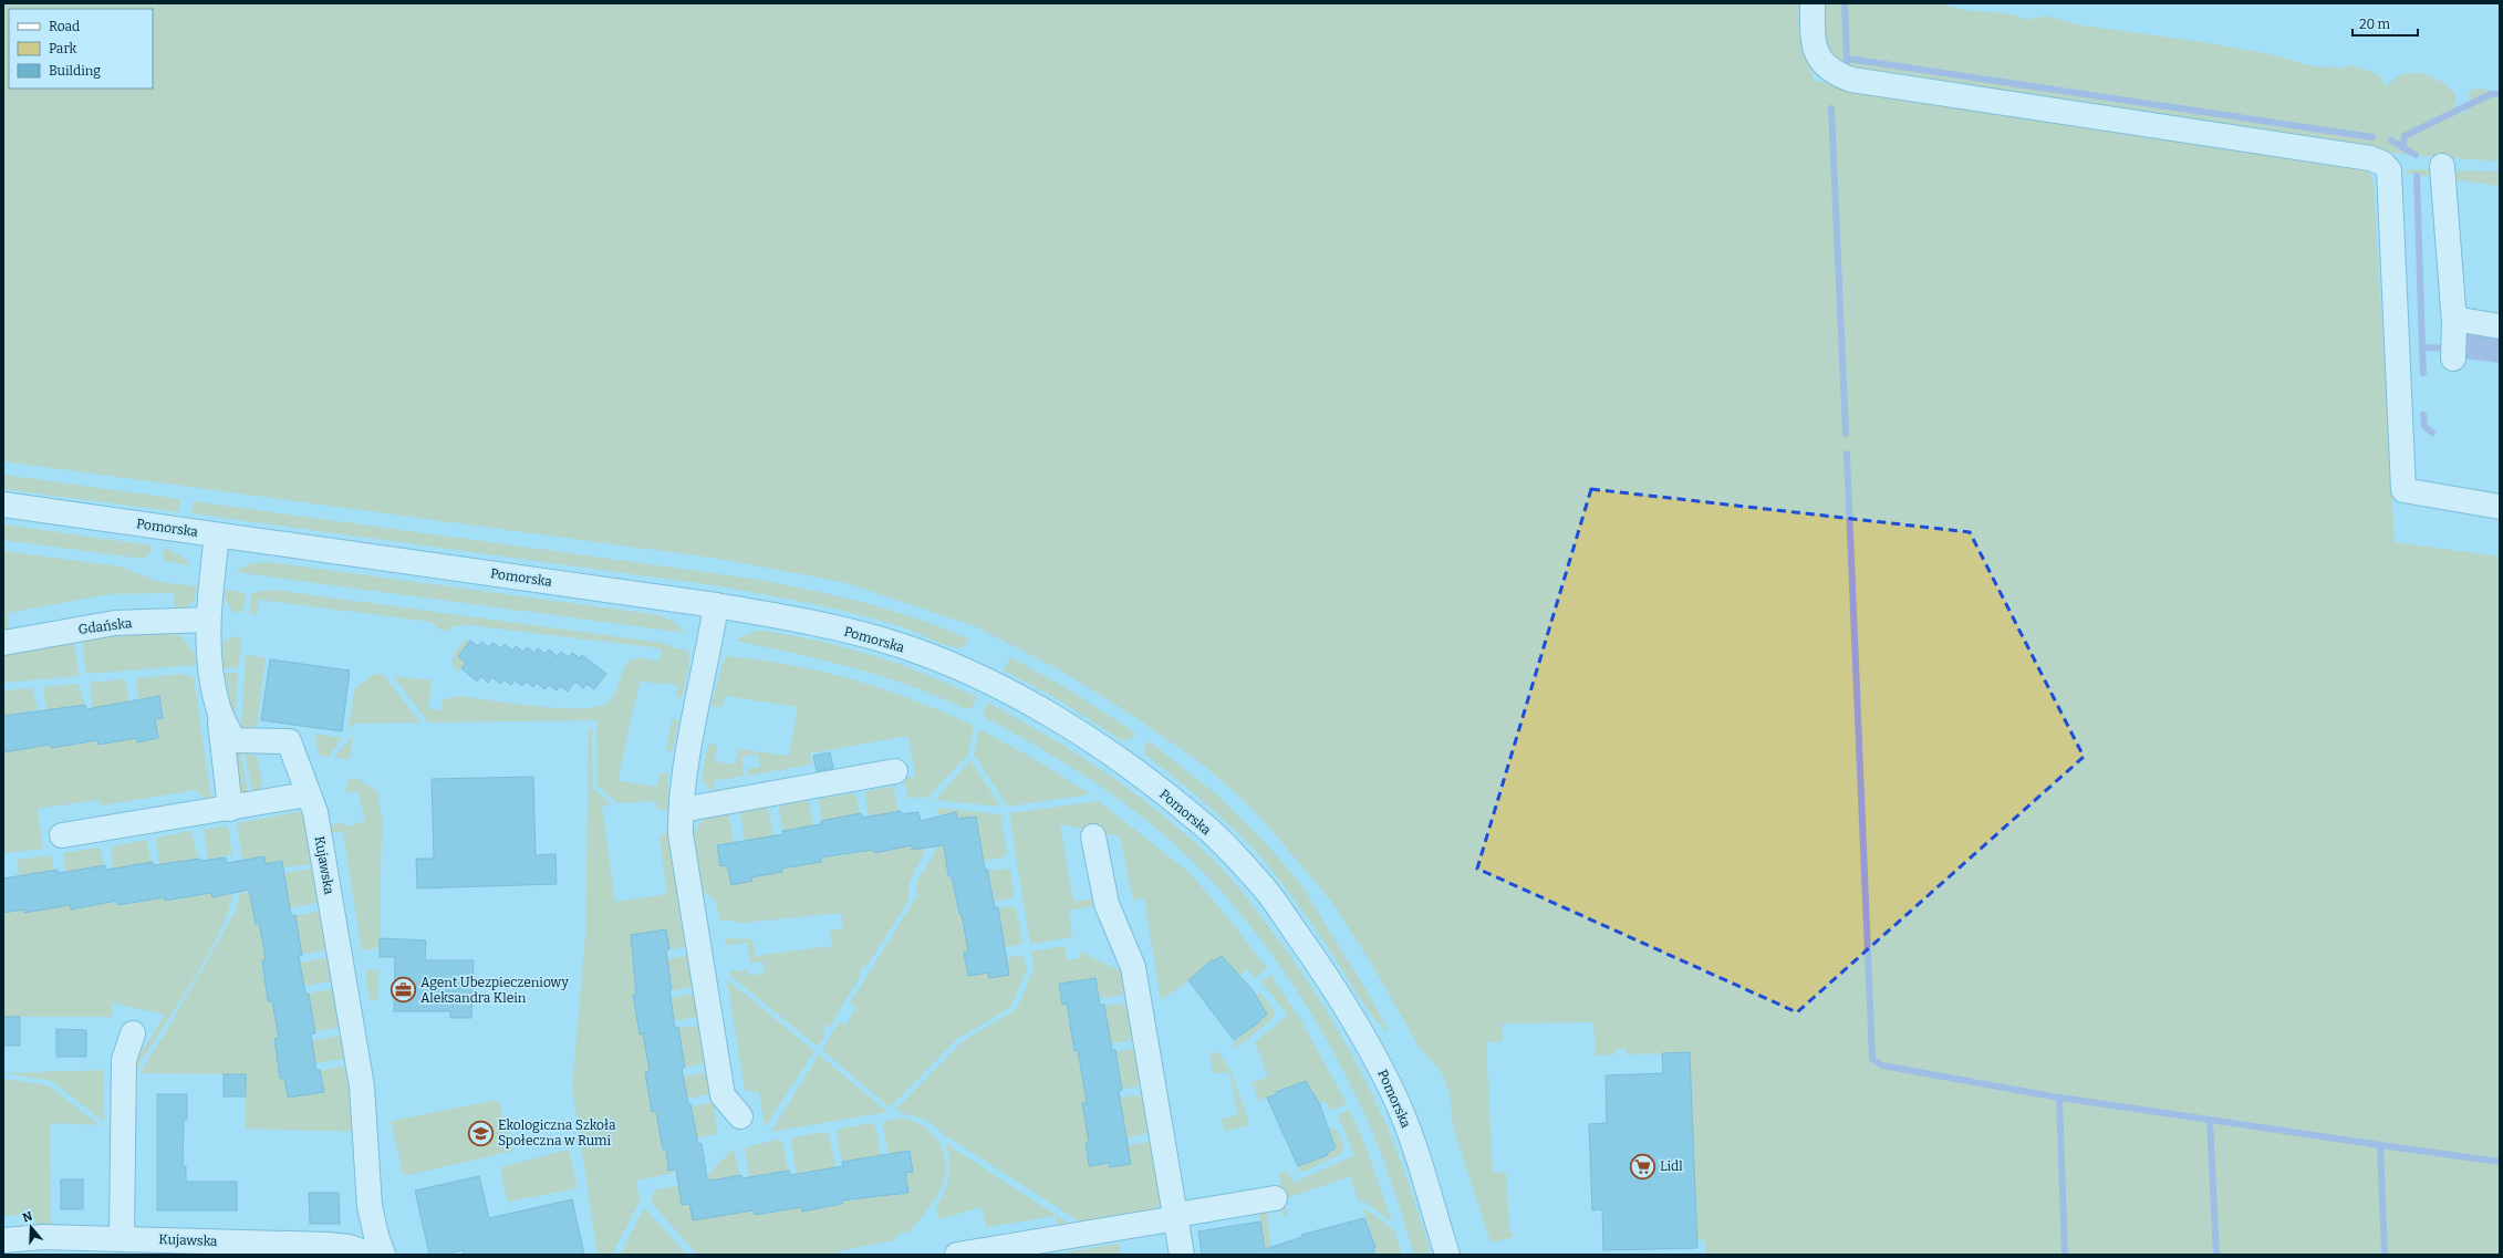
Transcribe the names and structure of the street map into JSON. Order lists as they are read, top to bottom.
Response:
{
  "streets": {
    "main road": ["Pomorska", "Gdańska", "Kujawska"]
  },
  "crossings": [
    ["Pomorska", "Kujawska"],
    ["Gdańska", "Kujawska"]
  ],
  "places": {
    "office": ["Agent Ubezpieczeniowy Aleksandra Klein"],
    "school or university": ["Ekologiczna Szkoła Społeczna w Rumi"],
    "supermarket": ["Lidl"]
  },
  "legend": ["Road", "Park", "Building"],
  "scale_bar": "20 m",
  "north": "top"
}
